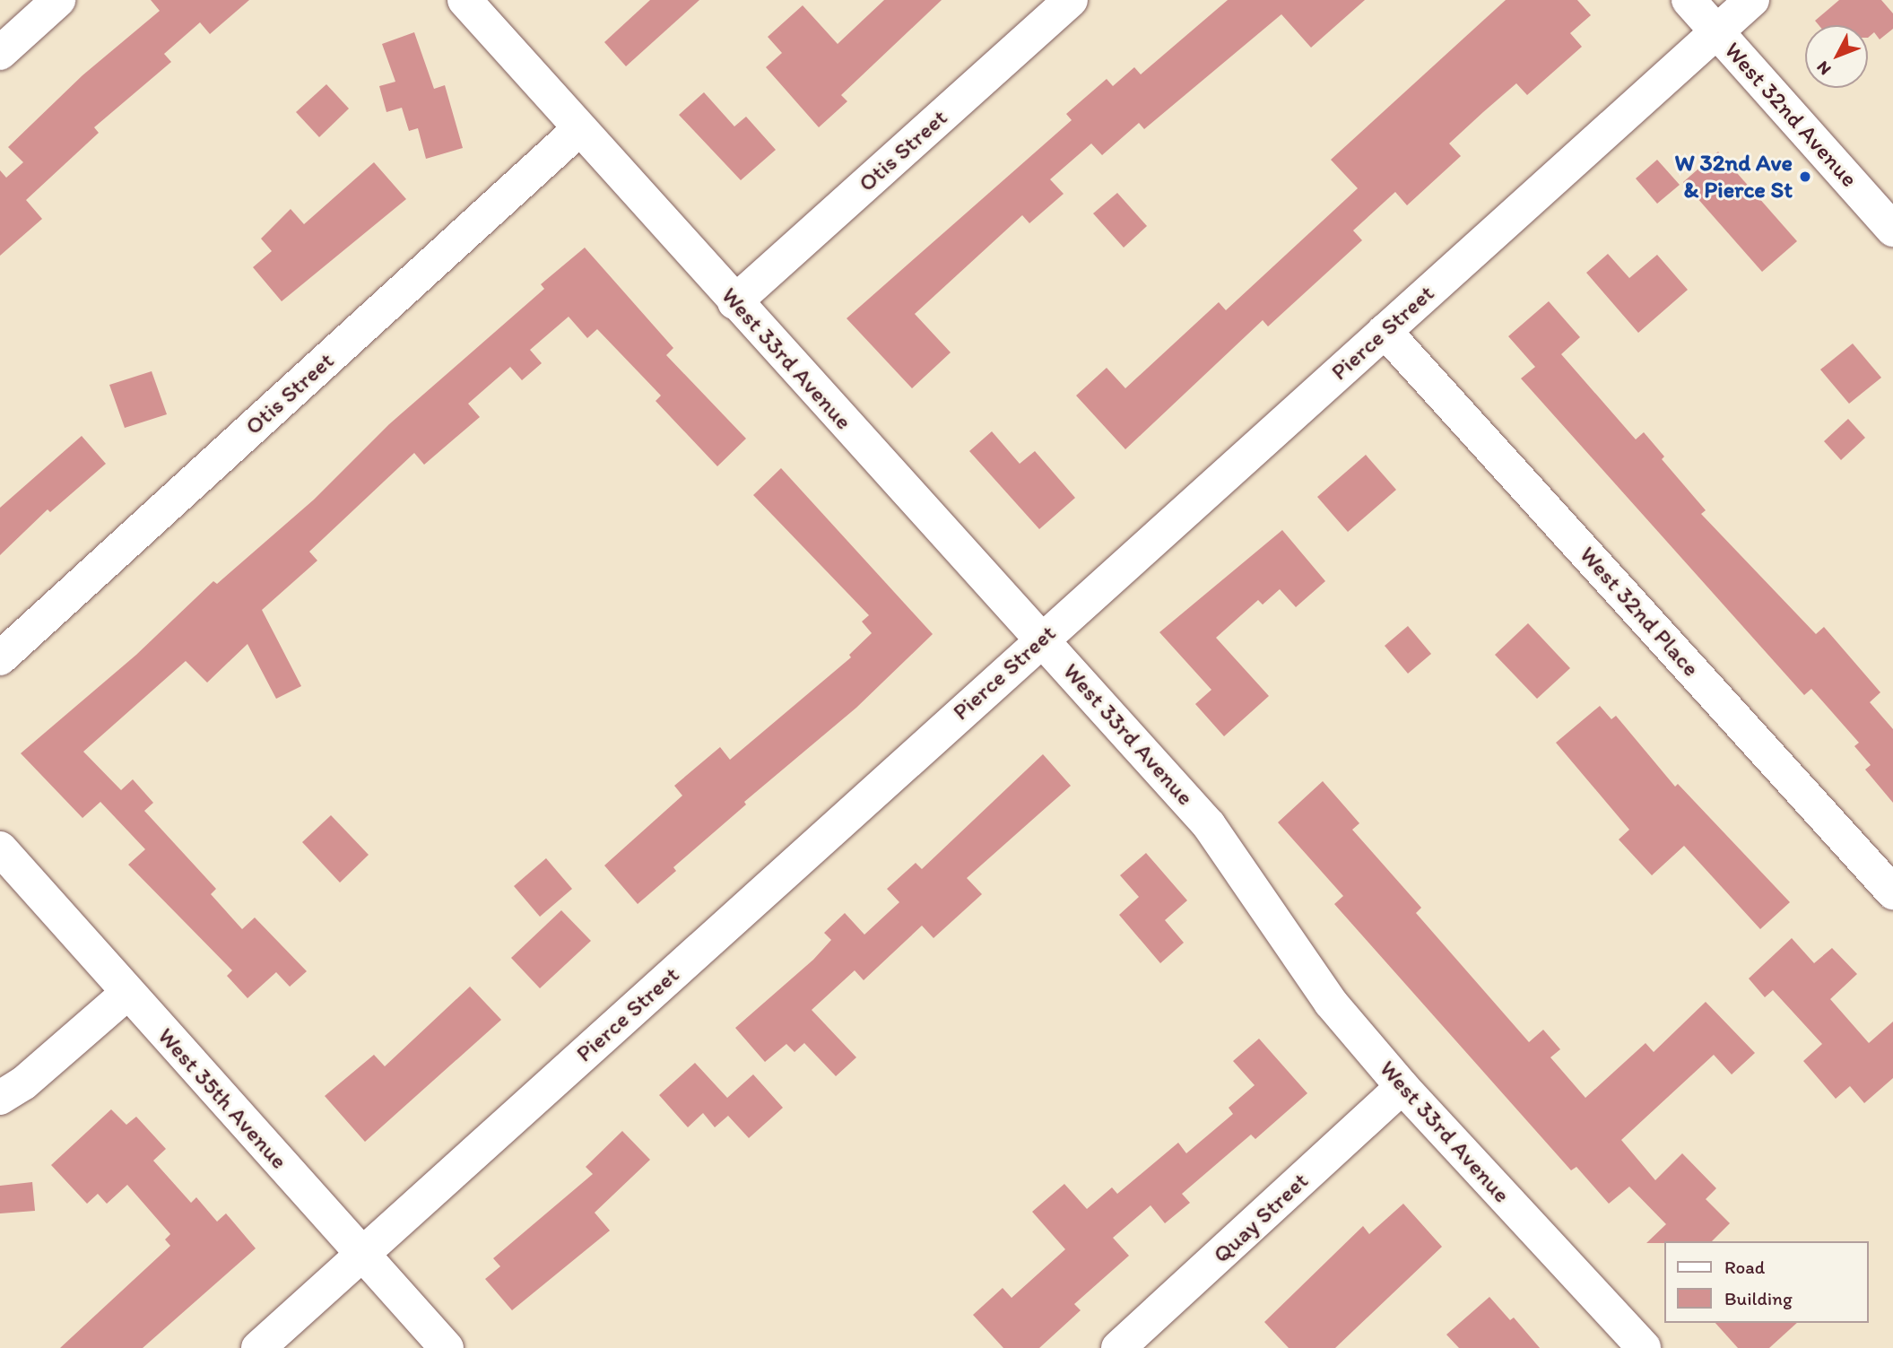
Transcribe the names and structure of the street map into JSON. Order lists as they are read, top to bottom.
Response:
{
  "streets": {
    "street": [
      "West 32nd Avenue",
      "Otis Street",
      "Pierce Street",
      "West 33rd Avenue",
      "West 32nd Place",
      "West 35th Avenue",
      "Quay Street"
    ]
  },
  "crossings": [
    ["West 32nd Avenue", "Pierce Street"],
    ["Otis Street", "West 33rd Avenue"],
    ["Pierce Street", "West 33rd Avenue"],
    ["Pierce Street", "West 32nd Place"],
    ["Pierce Street", "West 35th Avenue"],
    ["West 33rd Avenue", "Quay Street"]
  ],
  "places": ["W 32nd Ave & Pierce St"],
  "legend": ["Road", "Building"],
  "north": "bottom left"
}
